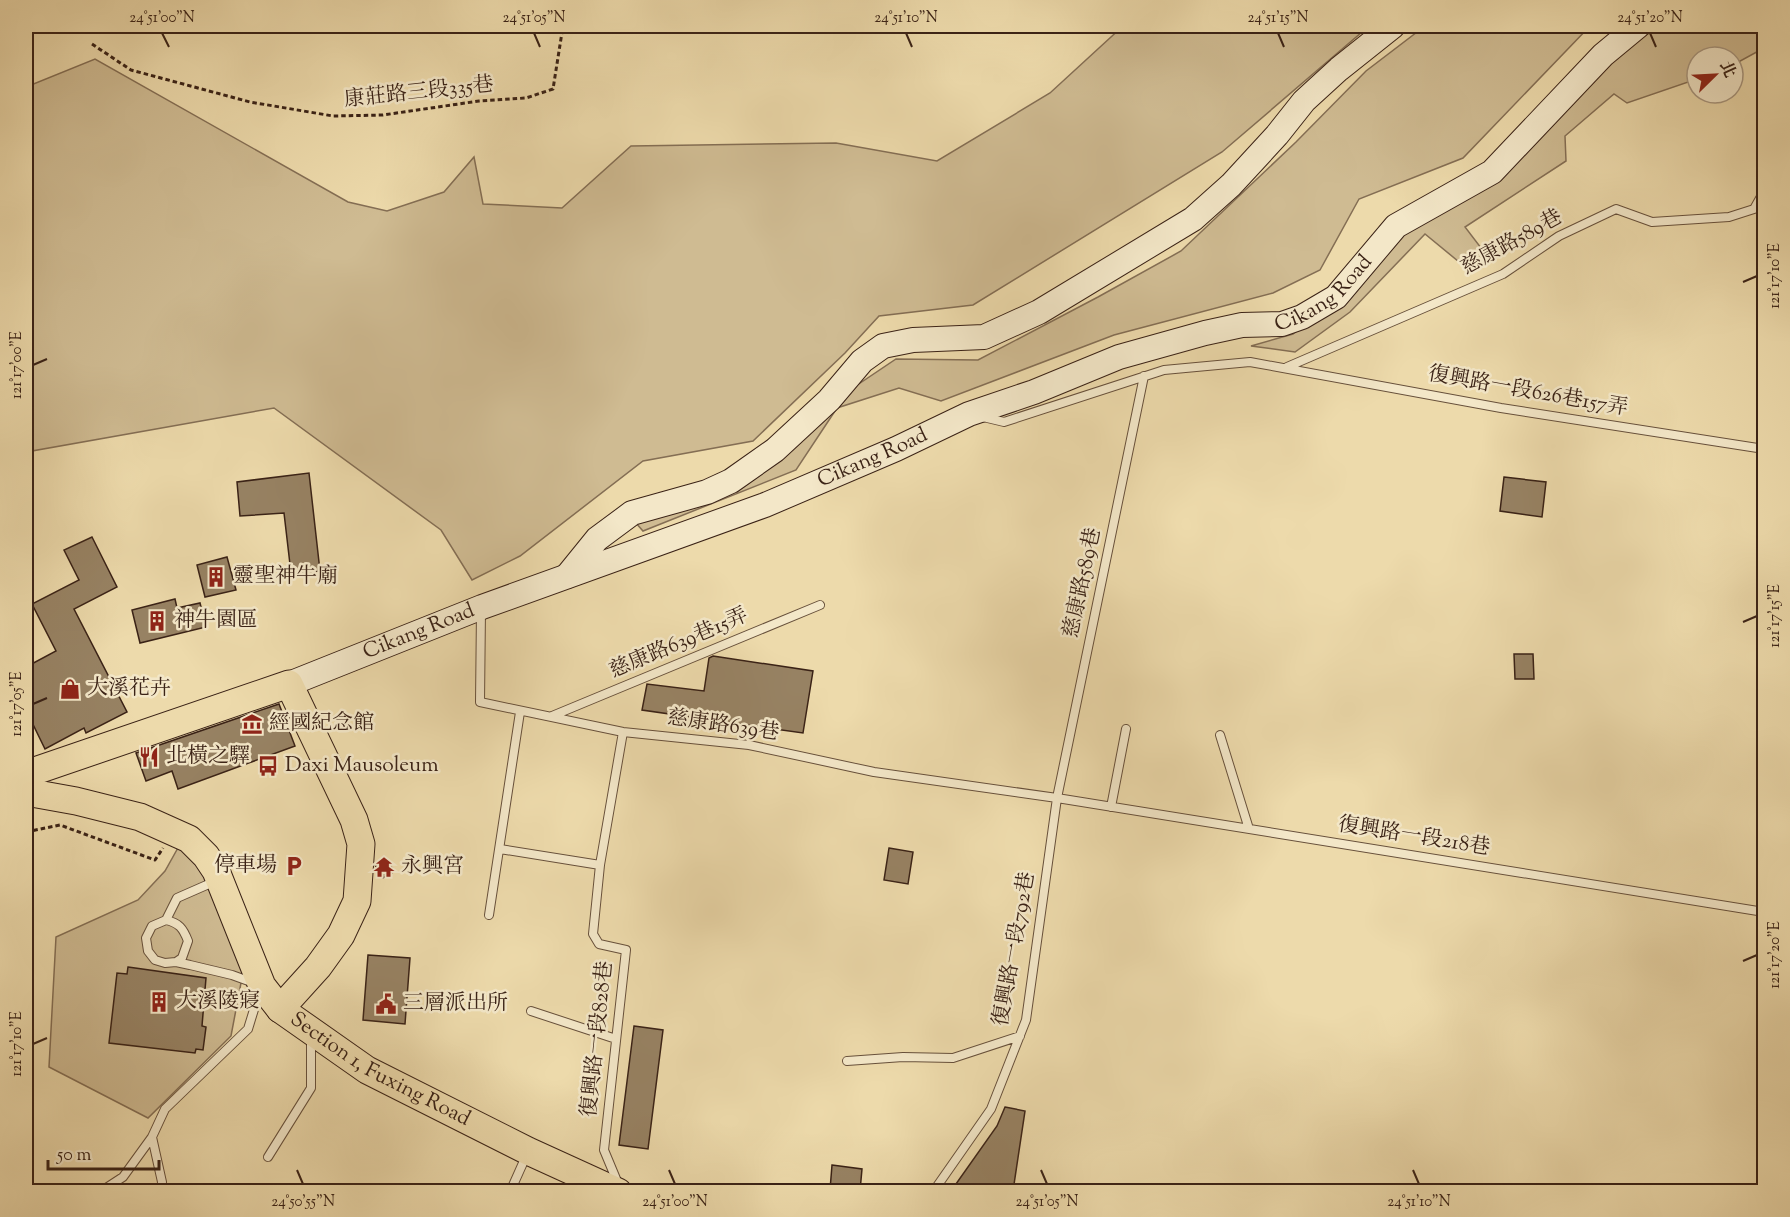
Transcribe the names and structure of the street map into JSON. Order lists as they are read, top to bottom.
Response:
{
  "streets": {
    "main road": ["Cikang Road", "Section 1, Fuxing Road"],
    "lane": [
      "慈康路589巷",
      "復興路一段626巷157弄",
      "慈康路639巷15弄",
      "慈康路639巷",
      "復興路一段218巷",
      "復興路一段792巷",
      "復興路一段828巷"
    ],
    "path": ["康莊路三段335巷"]
  },
  "crossings": [
    ["慈康路589巷", "復興路一段626巷157弄"],
    ["慈康路589巷", "慈康路639巷"],
    ["慈康路589巷", "復興路一段218巷"],
    ["慈康路589巷", "復興路一段792巷"],
    ["Cikang Road", "慈康路639巷"],
    ["慈康路639巷15弄", "慈康路639巷"],
    ["慈康路639巷", "復興路一段218巷"],
    ["慈康路639巷", "復興路一段792巷"],
    ["慈康路639巷", "復興路一段828巷"],
    ["復興路一段218巷", "復興路一段792巷"],
    ["復興路一段828巷", "Section 1, Fuxing Road"]
  ],
  "places": {
    "building": ["靈聖神牛廟", "神牛園區", "大溪陵寢"],
    "shop": ["大溪花卉"],
    "museum": ["經國紀念館"],
    "restaurant": ["北橫之驛"],
    "bus stop": ["Daxi Mausoleum"],
    "parking": ["停車場"],
    "temple": ["永興宮"],
    "public building": ["三層派出所"]
  },
  "scale_bar": "50 m",
  "north": "top right",
  "coordinates": [
    "24°51'00\"N",
    "24°51'05\"N",
    "24°51'10\"N",
    "24°51'15\"N",
    "24°51'20\"N",
    "121°17'10\"E",
    "121°17'00\"E",
    "121°17'15\"E",
    "121°17'05\"E",
    "121°17'20\"E",
    "24°50'55\"N"
  ]
}
